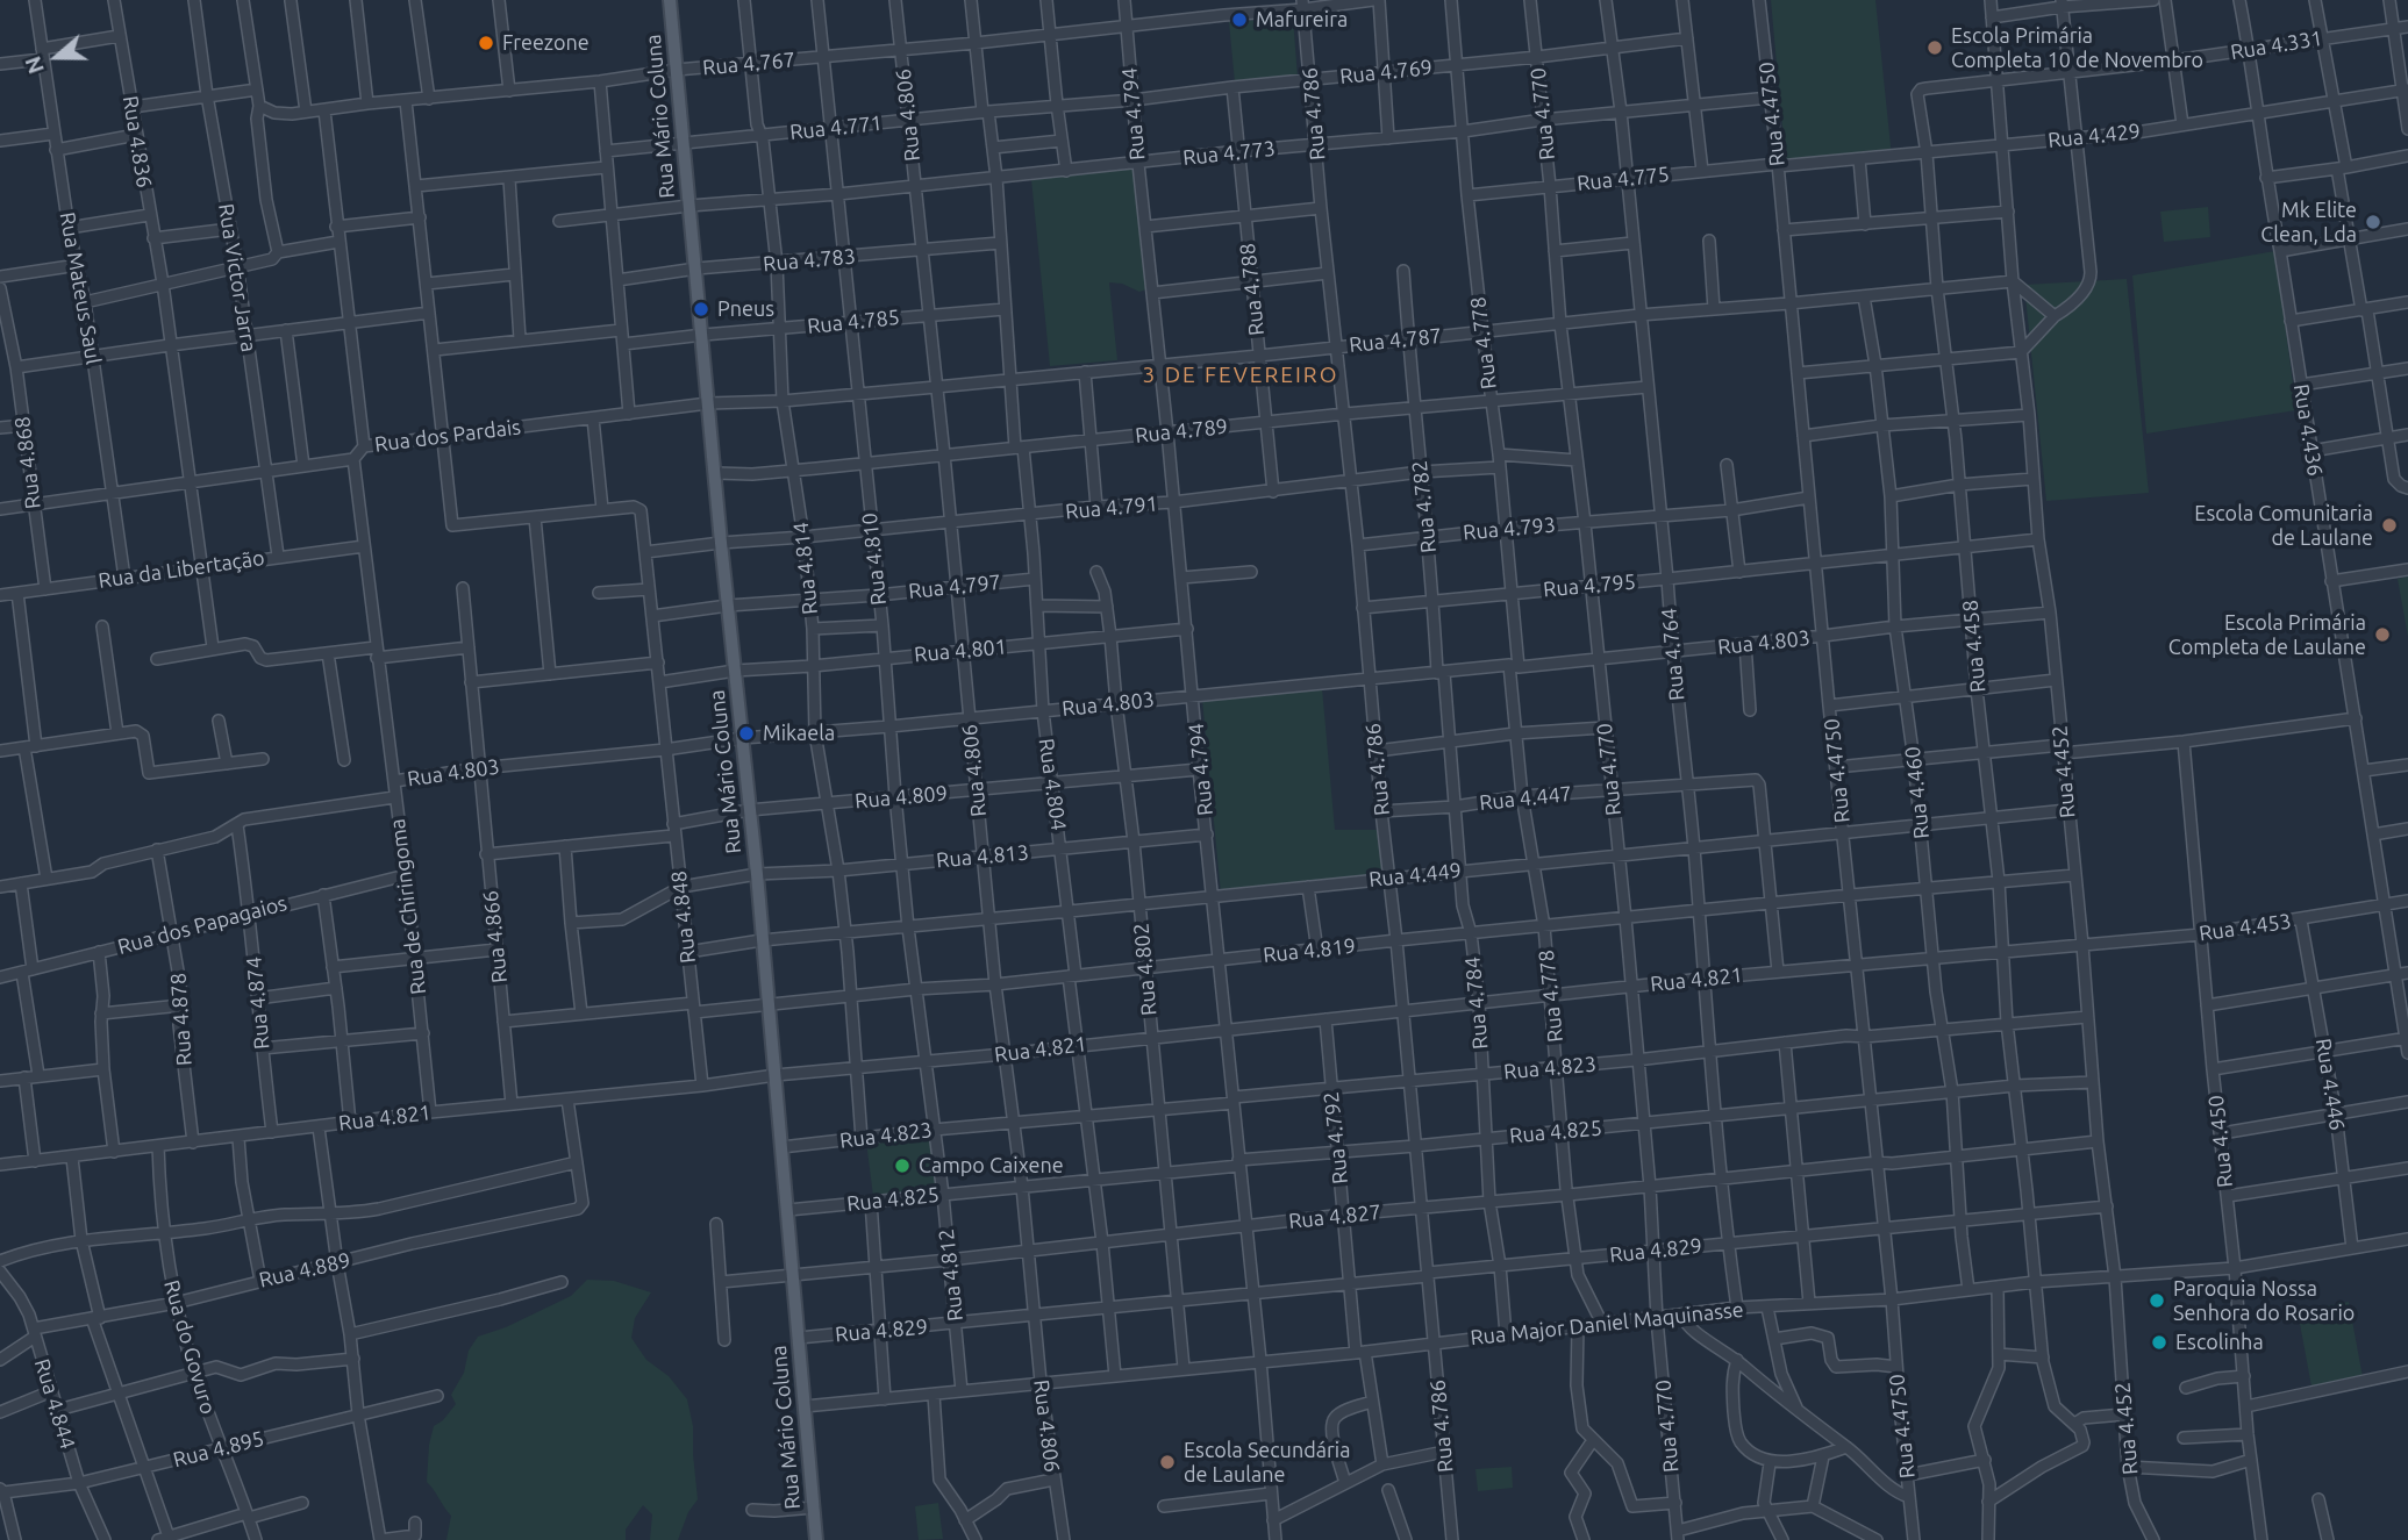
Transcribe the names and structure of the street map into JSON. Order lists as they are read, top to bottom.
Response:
{
  "streets": {
    "main road": ["Rua Mário Coluna"],
    "street": [
      "Rua 4.331",
      "Rua 4.767",
      "Rua 4.769",
      "Rua 4.794",
      "Rua 4.786",
      "Rua 4.770",
      "Rua 4.4750",
      "Rua 4.806",
      "Rua 4.771",
      "Rua 4.429",
      "Rua 4.836",
      "Rua 4.773",
      "Rua 4.775",
      "Rua 4.783",
      "Rua Victor Jarra",
      "Rua Mateus Saul",
      "Rua 4.788",
      "Rua 4.785",
      "Rua 4.787",
      "Rua 4.778",
      "Rua 4.436",
      "Rua 4.789",
      "Rua dos Pardais",
      "Rua 4.868",
      "Rua 4.782",
      "Rua 4.791",
      "Rua 4.793",
      "Rua 4.810",
      "Rua 4.814",
      "Rua da Libertação",
      "Rua 4.795",
      "Rua 4.797",
      "Rua 4.803",
      "Rua 4.458",
      "Rua 4.801",
      "Rua 4.764",
      "Rua 4.452",
      "Rua 4.804",
      "Rua 4.460",
      "Rua 4.809",
      "Rua 4.447",
      "Rua 4.813",
      "Rua 4.449",
      "Rua de Chiringoma",
      "Rua 4.848",
      "Rua dos Papagaios",
      "Rua 4.453",
      "Rua 4.866",
      "Rua 4.819",
      "Rua 4.802",
      "Rua 4.821",
      "Rua 4.874",
      "Rua 4.784",
      "Rua 4.878",
      "Rua 4.823",
      "Rua 4.446",
      "Rua 4.825",
      "Rua 4.792",
      "Rua 4.450",
      "Rua 4.827",
      "Rua 4.829",
      "Rua 4.889",
      "Rua 4.812",
      "Rua Major Daniel Maquinasse",
      "Rua do Govuro",
      "Rua 4.844",
      "Rua 4.895"
    ]
  },
  "crossings": [
    ["Rua 4.331", "Rua 4.436"],
    ["Rua 4.331", "Rua 4.458"],
    ["Rua 4.331", "Rua 4.452"],
    ["Rua 4.767", "Rua 4.794"],
    ["Rua 4.767", "Rua 4.786"],
    ["Rua 4.767", "Rua 4.806"],
    ["Rua 4.767", "Rua Mário Coluna"],
    ["Rua 4.767", "Rua 4.810"],
    ["Rua 4.767", "Rua 4.814"],
    ["Rua 4.769", "Rua 4.794"],
    ["Rua 4.769", "Rua 4.786"],
    ["Rua 4.769", "Rua 4.770"],
    ["Rua 4.769", "Rua 4.771"],
    ["Rua 4.769", "Rua 4.788"],
    ["Rua 4.769", "Rua 4.778"],
    ["Rua 4.769", "Rua 4.764"],
    ["Rua 4.769", "Rua 4.804"],
    ["Rua 4.794", "Rua 4.773"],
    ["Rua 4.794", "Rua 4.787"],
    ["Rua 4.794", "Rua 4.789"],
    ["Rua 4.794", "Rua 4.791"],
    ["Rua 4.794", "Rua 4.803"],
    ["Rua 4.794", "Rua 4.801"],
    ["Rua 4.794", "Rua 4.809"],
    ["Rua 4.794", "Rua 4.813"],
    ["Rua 4.794", "Rua 4.449"],
    ["Rua 4.794", "Rua 4.819"],
    ["Rua 4.794", "Rua 4.821"],
    ["Rua 4.794", "Rua 4.823"],
    ["Rua 4.794", "Rua 4.825"],
    ["Rua 4.794", "Rua 4.827"],
    ["Rua 4.794", "Rua 4.829"],
    ["Rua 4.794", "Rua Major Daniel Maquinasse"],
    ["Rua 4.786", "Rua 4.773"],
    ["Rua 4.786", "Rua 4.787"],
    ["Rua 4.786", "Rua 4.789"],
    ["Rua 4.786", "Rua 4.791"],
    ["Rua 4.786", "Rua 4.793"],
    ["Rua 4.786", "Rua 4.795"],
    ["Rua 4.786", "Rua 4.803"],
    ["Rua 4.786", "Rua 4.447"],
    ["Rua 4.786", "Rua 4.449"],
    ["Rua 4.786", "Rua 4.819"],
    ["Rua 4.786", "Rua 4.821"],
    ["Rua 4.786", "Rua 4.823"],
    ["Rua 4.786", "Rua 4.825"],
    ["Rua 4.786", "Rua 4.827"],
    ["Rua 4.786", "Rua 4.829"],
    ["Rua 4.786", "Rua Major Daniel Maquinasse"],
    ["Rua 4.770", "Rua 4.773"],
    ["Rua 4.770", "Rua 4.775"],
    ["Rua 4.770", "Rua 4.787"],
    ["Rua 4.770", "Rua 4.789"],
    ["Rua 4.770", "Rua 4.793"],
    ["Rua 4.770", "Rua 4.795"],
    ["Rua 4.770", "Rua 4.803"],
    ["Rua 4.770", "Rua 4.447"],
    ["Rua 4.770", "Rua 4.449"],
    ["Rua 4.770", "Rua 4.819"],
    ["Rua 4.770", "Rua 4.821"],
    ["Rua 4.770", "Rua 4.823"],
    ["Rua 4.770", "Rua 4.825"],
    ["Rua 4.770", "Rua 4.827"],
    ["Rua 4.770", "Rua 4.829"],
    ["Rua 4.770", "Rua Major Daniel Maquinasse"],
    ["Rua 4.4750", "Rua 4.429"],
    ["Rua 4.4750", "Rua 4.773"],
    ["Rua 4.4750", "Rua 4.775"],
    ["Rua 4.4750", "Rua 4.787"],
    ["Rua 4.4750", "Rua 4.793"],
    ["Rua 4.4750", "Rua 4.795"],
    ["Rua 4.4750", "Rua 4.803"],
    ["Rua 4.4750", "Rua 4.449"],
    ["Rua 4.4750", "Rua 4.819"],
    ["Rua 4.4750", "Rua 4.821"],
    ["Rua 4.4750", "Rua 4.823"],
    ["Rua 4.4750", "Rua 4.825"],
    ["Rua 4.4750", "Rua 4.827"],
    ["Rua 4.4750", "Rua 4.829"],
    ["Rua 4.4750", "Rua Major Daniel Maquinasse"],
    ["Rua 4.806", "Rua 4.771"],
    ["Rua 4.806", "Rua 4.773"],
    ["Rua 4.806", "Rua 4.783"],
    ["Rua 4.806", "Rua 4.785"],
    ["Rua 4.806", "Rua 4.787"],
    ["Rua 4.806", "Rua 4.789"],
    ["Rua 4.806", "Rua 4.791"],
    ["Rua 4.806", "Rua 4.797"],
    ["Rua 4.806", "Rua 4.803"],
    ["Rua 4.806", "Rua 4.801"],
    ["Rua 4.806", "Rua 4.809"],
    ["Rua 4.806", "Rua 4.813"],
    ["Rua 4.806", "Rua 4.449"],
    ["Rua 4.806", "Rua 4.819"],
    ["Rua 4.806", "Rua 4.821"],
    ["Rua 4.806", "Rua 4.823"],
    ["Rua 4.806", "Rua 4.825"],
    ["Rua 4.806", "Rua 4.827"],
    ["Rua 4.806", "Rua 4.829"],
    ["Rua 4.806", "Rua Major Daniel Maquinasse"],
    ["Rua Mário Coluna", "Rua 4.771"],
    ["Rua Mário Coluna", "Rua 4.773"],
    ["Rua Mário Coluna", "Rua 4.783"],
    ["Rua Mário Coluna", "Rua 4.785"],
    ["Rua Mário Coluna", "Rua 4.787"],
    ["Rua Mário Coluna", "Rua 4.789"],
    ["Rua Mário Coluna", "Rua dos Pardais"],
    ["Rua Mário Coluna", "Rua 4.791"],
    ["Rua Mário Coluna", "Rua 4.797"],
    ["Rua Mário Coluna", "Rua 4.803"],
    ["Rua Mário Coluna", "Rua 4.801"],
    ["Rua Mário Coluna", "Rua 4.809"],
    ["Rua Mário Coluna", "Rua 4.813"],
    ["Rua Mário Coluna", "Rua 4.449"],
    ["Rua Mário Coluna", "Rua 4.819"],
    ["Rua Mário Coluna", "Rua 4.821"],
    ["Rua Mário Coluna", "Rua 4.823"],
    ["Rua Mário Coluna", "Rua 4.825"],
    ["Rua Mário Coluna", "Rua 4.827"],
    ["Rua Mário Coluna", "Rua 4.829"],
    ["Rua Mário Coluna", "Rua Major Daniel Maquinasse"],
    ["Rua 4.771", "Rua 4.810"],
    ["Rua 4.771", "Rua 4.814"],
    ["Rua 4.771", "Rua 4.804"],
    ["Rua 4.429", "Rua 4.775"],
    ["Rua 4.429", "Rua 4.436"],
    ["Rua 4.429", "Rua 4.458"],
    ["Rua 4.429", "Rua 4.452"],
    ["Rua 4.836", "Rua dos Pardais"],
    ["Rua 4.836", "Rua da Libertação"],
    ["Rua 4.773", "Rua 4.788"],
    ["Rua 4.773", "Rua 4.778"],
    ["Rua 4.773", "Rua 4.810"],
    ["Rua 4.773", "Rua 4.814"],
    ["Rua 4.773", "Rua 4.764"],
    ["Rua 4.773", "Rua 4.804"],
    ["Rua 4.775", "Rua 4.778"],
    ["Rua 4.775", "Rua 4.764"],
    ["Rua 4.783", "Rua 4.810"],
    ["Rua 4.783", "Rua 4.814"],
    ["Rua 4.783", "Rua 4.804"],
    ["Rua Victor Jarra", "Rua dos Pardais"],
    ["Rua Victor Jarra", "Rua da Libertação"],
    ["Rua Mateus Saul", "Rua dos Pardais"],
    ["Rua Mateus Saul", "Rua da Libertação"],
    ["Rua 4.788", "Rua 4.787"],
    ["Rua 4.788", "Rua 4.789"],
    ["Rua 4.788", "Rua 4.791"],
    ["Rua 4.785", "Rua 4.810"],
    ["Rua 4.785", "Rua 4.814"],
    ["Rua 4.785", "Rua 4.804"],
    ["Rua 4.787", "Rua 4.778"],
    ["Rua 4.787", "Rua dos Pardais"],
    ["Rua 4.787", "Rua 4.782"],
    ["Rua 4.787", "Rua 4.810"],
    ["Rua 4.787", "Rua 4.814"],
    ["Rua 4.787", "Rua 4.458"],
    ["Rua 4.787", "Rua 4.764"],
    ["Rua 4.787", "Rua 4.452"],
    ["Rua 4.787", "Rua 4.804"],
    ["Rua 4.787", "Rua 4.460"],
    ["Rua 4.778", "Rua 4.789"],
    ["Rua 4.778", "Rua 4.791"],
    ["Rua 4.778", "Rua 4.793"],
    ["Rua 4.778", "Rua 4.795"],
    ["Rua 4.778", "Rua 4.803"],
    ["Rua 4.778", "Rua 4.447"],
    ["Rua 4.778", "Rua 4.449"],
    ["Rua 4.778", "Rua 4.819"],
    ["Rua 4.778", "Rua 4.821"],
    ["Rua 4.778", "Rua 4.823"],
    ["Rua 4.778", "Rua 4.825"],
    ["Rua 4.778", "Rua 4.827"],
    ["Rua 4.778", "Rua 4.829"],
    ["Rua 4.778", "Rua Major Daniel Maquinasse"],
    ["Rua 4.436", "Rua 4.453"],
    ["Rua 4.789", "Rua 4.782"],
    ["Rua 4.789", "Rua 4.810"],
    ["Rua 4.789", "Rua 4.814"],
    ["Rua 4.789", "Rua 4.764"],
    ["Rua 4.789", "Rua 4.804"],
    ["Rua dos Pardais", "Rua 4.868"],
    ["Rua dos Pardais", "Rua de Chiringoma"],
    ["Rua 4.868", "Rua da Libertação"],
    ["Rua 4.782", "Rua 4.791"],
    ["Rua 4.782", "Rua 4.793"],
    ["Rua 4.782", "Rua 4.795"],
    ["Rua 4.782", "Rua 4.803"],
    ["Rua 4.782", "Rua 4.784"],
    ["Rua 4.791", "Rua 4.810"],
    ["Rua 4.791", "Rua 4.814"],
    ["Rua 4.791", "Rua 4.804"],
    ["Rua 4.791", "Rua 4.848"],
    ["Rua 4.793", "Rua 4.764"],
    ["Rua 4.810", "Rua 4.797"],
    ["Rua 4.810", "Rua 4.803"],
    ["Rua 4.810", "Rua 4.801"],
    ["Rua 4.810", "Rua 4.809"],
    ["Rua 4.810", "Rua 4.813"],
    ["Rua 4.810", "Rua 4.449"],
    ["Rua 4.810", "Rua 4.819"],
    ["Rua 4.810", "Rua 4.821"],
    ["Rua 4.810", "Rua 4.812"],
    ["Rua 4.814", "Rua 4.797"],
    ["Rua 4.814", "Rua 4.803"],
    ["Rua 4.814", "Rua 4.801"],
    ["Rua 4.814", "Rua 4.809"],
    ["Rua 4.814", "Rua 4.813"],
    ["Rua 4.814", "Rua 4.449"],
    ["Rua 4.814", "Rua 4.819"],
    ["Rua 4.814", "Rua 4.821"],
    ["Rua 4.814", "Rua 4.823"],
    ["Rua da Libertação", "Rua de Chiringoma"],
    ["Rua 4.795", "Rua 4.458"],
    ["Rua 4.795", "Rua 4.764"],
    ["Rua 4.795", "Rua 4.452"],
    ["Rua 4.795", "Rua 4.460"],
    ["Rua 4.797", "Rua 4.804"],
    ["Rua 4.797", "Rua 4.848"],
    ["Rua 4.803", "Rua 4.458"],
    ["Rua 4.803", "Rua 4.764"],
    ["Rua 4.803", "Rua 4.452"],
    ["Rua 4.803", "Rua 4.804"],
    ["Rua 4.803", "Rua 4.460"],
    ["Rua 4.803", "Rua de Chiringoma"],
    ["Rua 4.803", "Rua 4.848"],
    ["Rua 4.803", "Rua 4.866"],
    ["Rua 4.803", "Rua 4.802"],
    ["Rua 4.803", "Rua 4.784"],
    ["Rua 4.458", "Rua 4.452"],
    ["Rua 4.458", "Rua 4.449"],
    ["Rua 4.458", "Rua 4.819"],
    ["Rua 4.458", "Rua 4.821"],
    ["Rua 4.458", "Rua 4.823"],
    ["Rua 4.458", "Rua 4.825"],
    ["Rua 4.458", "Rua 4.827"],
    ["Rua 4.458", "Rua 4.829"],
    ["Rua 4.458", "Rua Major Daniel Maquinasse"],
    ["Rua 4.801", "Rua 4.804"],
    ["Rua 4.801", "Rua 4.848"],
    ["Rua 4.801", "Rua 4.802"],
    ["Rua 4.764", "Rua 4.447"],
    ["Rua 4.764", "Rua 4.449"],
    ["Rua 4.764", "Rua 4.819"],
    ["Rua 4.764", "Rua 4.821"],
    ["Rua 4.764", "Rua 4.823"],
    ["Rua 4.764", "Rua 4.825"],
    ["Rua 4.764", "Rua 4.827"],
    ["Rua 4.764", "Rua 4.829"],
    ["Rua 4.764", "Rua Major Daniel Maquinasse"],
    ["Rua 4.452", "Rua 4.449"],
    ["Rua 4.452", "Rua 4.453"],
    ["Rua 4.452", "Rua 4.819"],
    ["Rua 4.452", "Rua 4.821"],
    ["Rua 4.452", "Rua 4.823"],
    ["Rua 4.452", "Rua 4.825"],
    ["Rua 4.452", "Rua 4.827"],
    ["Rua 4.452", "Rua 4.829"],
    ["Rua 4.452", "Rua Major Daniel Maquinasse"],
    ["Rua 4.804", "Rua 4.809"],
    ["Rua 4.804", "Rua 4.813"],
    ["Rua 4.804", "Rua 4.449"],
    ["Rua 4.804", "Rua 4.819"],
    ["Rua 4.804", "Rua 4.821"],
    ["Rua 4.804", "Rua 4.823"],
    ["Rua 4.804", "Rua 4.825"],
    ["Rua 4.804", "Rua 4.827"],
    ["Rua 4.804", "Rua 4.829"],
    ["Rua 4.804", "Rua Major Daniel Maquinasse"],
    ["Rua 4.460", "Rua 4.449"],
    ["Rua 4.460", "Rua 4.819"],
    ["Rua 4.460", "Rua 4.821"],
    ["Rua 4.460", "Rua 4.823"],
    ["Rua 4.460", "Rua 4.825"],
    ["Rua 4.460", "Rua 4.827"],
    ["Rua 4.460", "Rua 4.829"],
    ["Rua 4.460", "Rua Major Daniel Maquinasse"],
    ["Rua 4.809", "Rua 4.848"],
    ["Rua 4.809", "Rua 4.866"],
    ["Rua 4.809", "Rua 4.802"],
    ["Rua 4.447", "Rua 4.449"],
    ["Rua 4.447", "Rua 4.784"],
    ["Rua 4.813", "Rua 4.848"],
    ["Rua 4.813", "Rua 4.802"],
    ["Rua 4.449", "Rua 4.802"],
    ["Rua 4.449", "Rua 4.784"],
    ["Rua de Chiringoma", "Rua dos Papagaios"],
    ["Rua de Chiringoma", "Rua 4.821"],
    ["Rua 4.848", "Rua 4.819"],
    ["Rua 4.848", "Rua 4.821"],
    ["Rua dos Papagaios", "Rua 4.874"],
    ["Rua dos Papagaios", "Rua 4.878"],
    ["Rua 4.453", "Rua 4.821"],
    ["Rua 4.453", "Rua 4.446"],
    ["Rua 4.453", "Rua 4.450"],
    ["Rua 4.866", "Rua 4.819"],
    ["Rua 4.866", "Rua 4.821"],
    ["Rua 4.819", "Rua 4.802"],
    ["Rua 4.819", "Rua 4.784"],
    ["Rua 4.802", "Rua 4.821"],
    ["Rua 4.802", "Rua 4.823"],
    ["Rua 4.802", "Rua 4.825"],
    ["Rua 4.802", "Rua 4.827"],
    ["Rua 4.802", "Rua 4.829"],
    ["Rua 4.802", "Rua Major Daniel Maquinasse"],
    ["Rua 4.821", "Rua 4.874"],
    ["Rua 4.821", "Rua 4.784"],
    ["Rua 4.821", "Rua 4.878"],
    ["Rua 4.821", "Rua 4.792"],
    ["Rua 4.821", "Rua 4.812"],
    ["Rua 4.821", "Rua do Govuro"],
    ["Rua 4.784", "Rua 4.823"],
    ["Rua 4.784", "Rua 4.825"],
    ["Rua 4.784", "Rua 4.827"],
    ["Rua 4.784", "Rua 4.829"],
    ["Rua 4.784", "Rua Major Daniel Maquinasse"],
    ["Rua 4.823", "Rua 4.792"],
    ["Rua 4.823", "Rua 4.812"],
    ["Rua 4.446", "Rua Major Daniel Maquinasse"],
    ["Rua 4.825", "Rua 4.792"],
    ["Rua 4.825", "Rua 4.812"],
    ["Rua 4.792", "Rua 4.827"],
    ["Rua 4.792", "Rua 4.829"],
    ["Rua 4.792", "Rua Major Daniel Maquinasse"],
    ["Rua 4.450", "Rua Major Daniel Maquinasse"],
    ["Rua 4.827", "Rua 4.812"],
    ["Rua 4.829", "Rua 4.812"],
    ["Rua 4.889", "Rua do Govuro"],
    ["Rua 4.889", "Rua 4.844"],
    ["Rua 4.812", "Rua Major Daniel Maquinasse"],
    ["Rua do Govuro", "Rua 4.895"],
    ["Rua 4.844", "Rua 4.895"]
  ],
  "districts": ["3 DE FEVEREIRO"],
  "places": [
    "Mafureira",
    "Freezone",
    "Escola Primária Completa 10 de Novembro",
    "Mk Elite Clean, Lda",
    "Pneus",
    "Escola Comunitaria de Laulane",
    "Escola Primária Completa de Laulane",
    "Mikaela",
    "Campo Caixene",
    "Paroquia Nossa Senhora do Rosario",
    "Escolinha",
    "Escola Secundária de Laulane"
  ],
  "north": "left"
}
